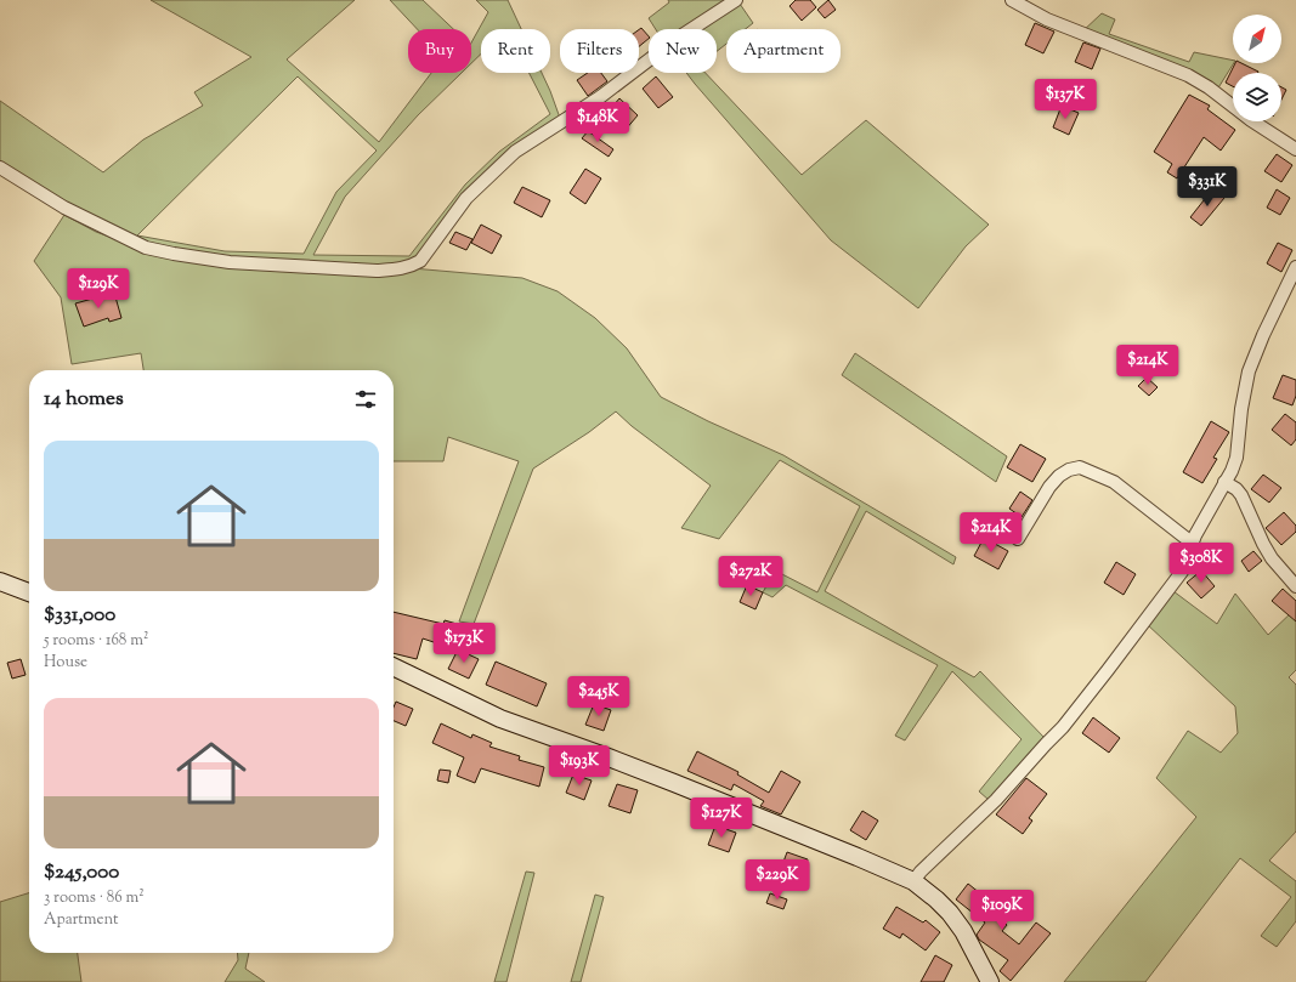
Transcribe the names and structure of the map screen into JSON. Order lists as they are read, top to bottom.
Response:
{
  "north": "top right",
  "page": {
    "chip": [
      "Buy",
      "Rent",
      "Filters",
      "New",
      "Apartment"
    ],
    "price": [
      "$137K",
      "$148K",
      "$331K",
      "$129K",
      "$214K",
      "$214K",
      "$308K",
      "$272K",
      "$173K",
      "$245K",
      "$193K",
      "$127K",
      "$229K",
      "$109K"
    ],
    "heading": "14 homes",
    "list": [
      {
        "name": "$331,000",
        "note": "5 rooms · 168 m² · House"
      },
      {
        "name": "$245,000",
        "note": "3 rooms · 86 m² · Apartment"
      }
    ]
  }
}
